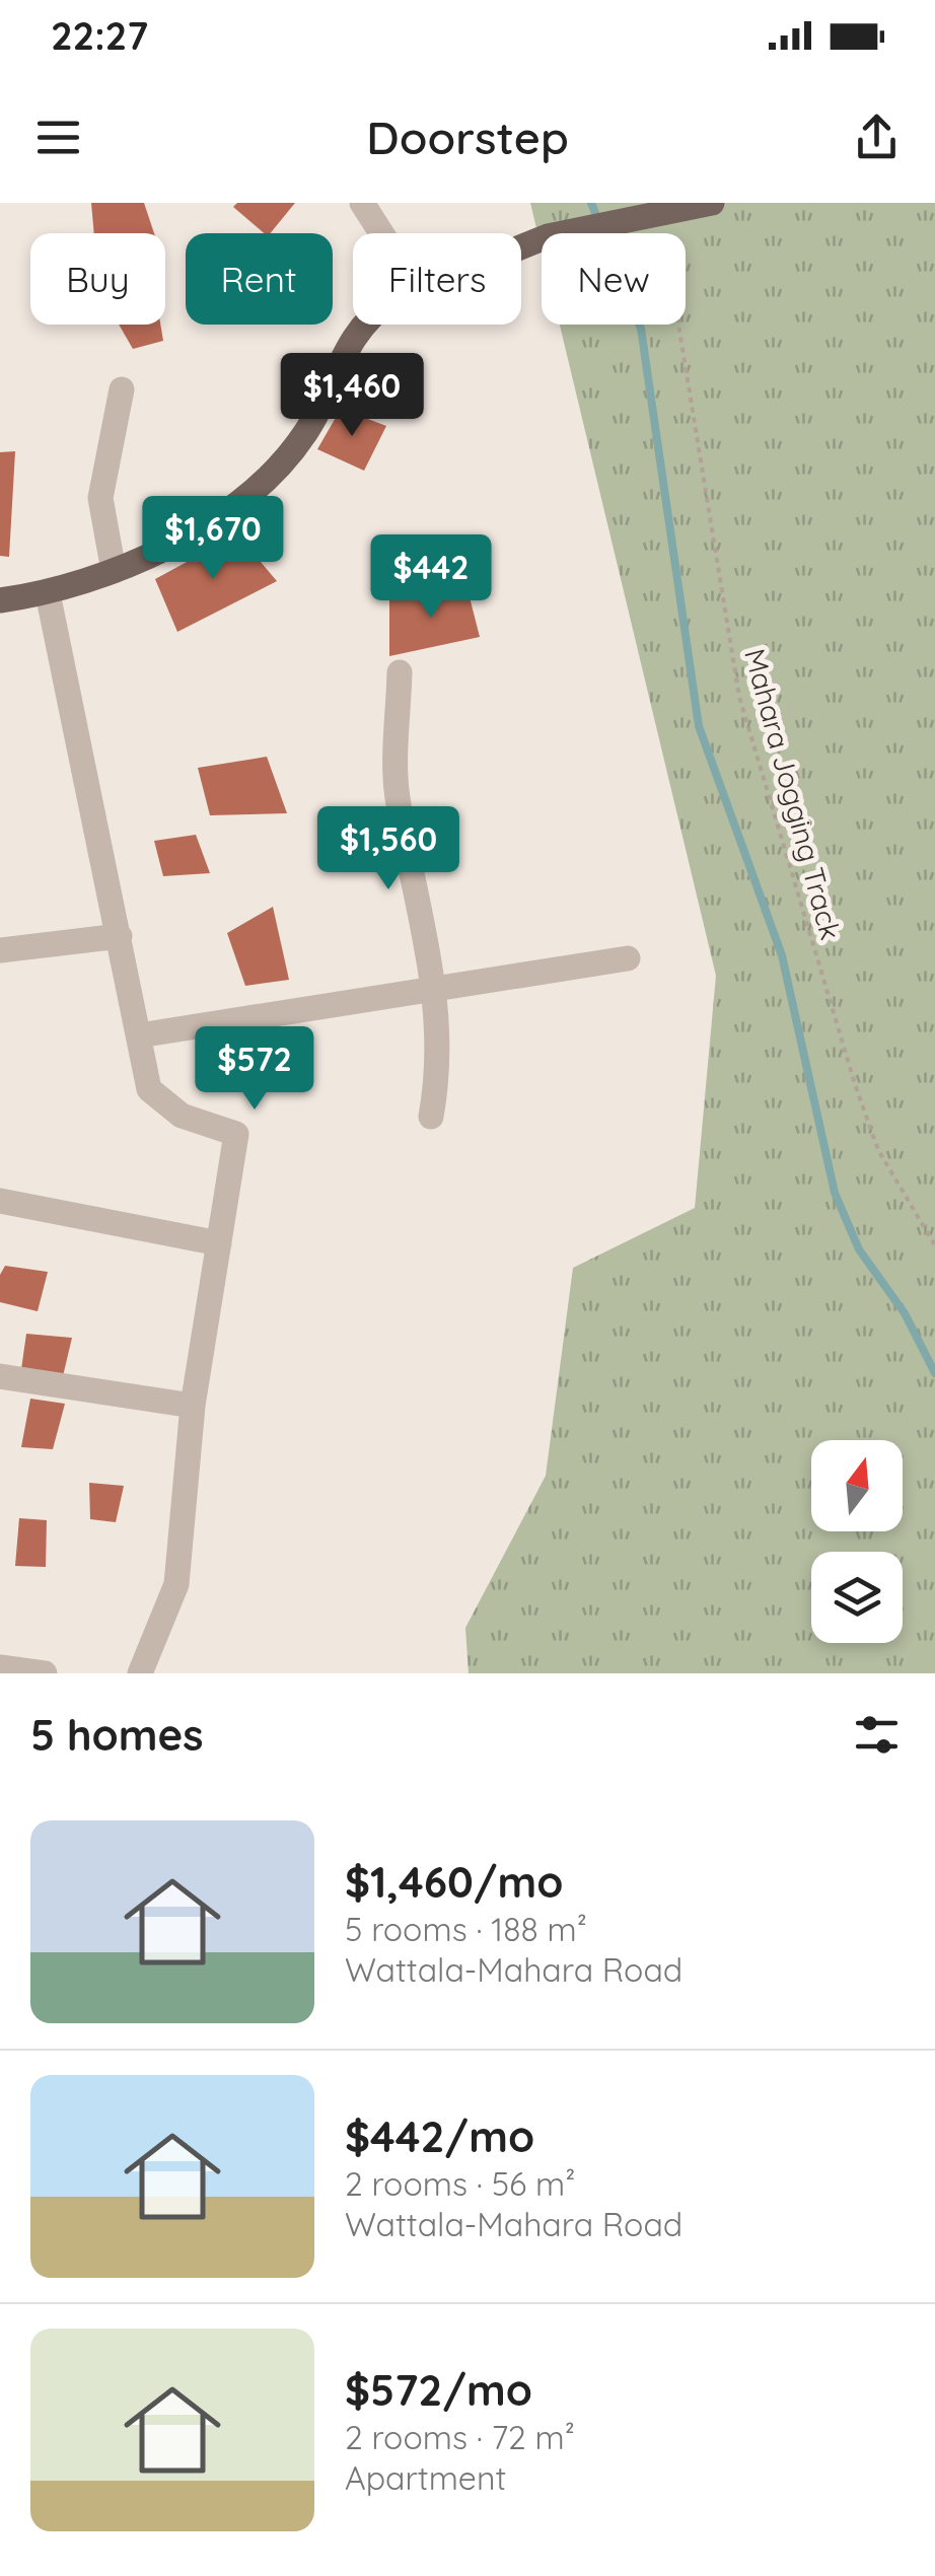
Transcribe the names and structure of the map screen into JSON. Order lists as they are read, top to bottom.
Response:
{
  "streets": {
    "path": ["Mahara Jogging Track"]
  },
  "north": "top",
  "page": {
    "status": "22:27",
    "header": "Doorstep",
    "chip": [
      "Buy",
      "Rent",
      "Filters",
      "New"
    ],
    "price": [
      "$1,460",
      "$1,670",
      "$442",
      "$1,560",
      "$572"
    ],
    "heading": "5 homes",
    "list": [
      {
        "name": "$1,460/mo",
        "note": "5 rooms · 188 m² · Wattala-Mahara Road"
      },
      {
        "name": "$442/mo",
        "note": "2 rooms · 56 m² · Wattala-Mahara Road"
      },
      {
        "name": "$572/mo",
        "note": "2 rooms · 72 m² · Apartment"
      }
    ]
  }
}
